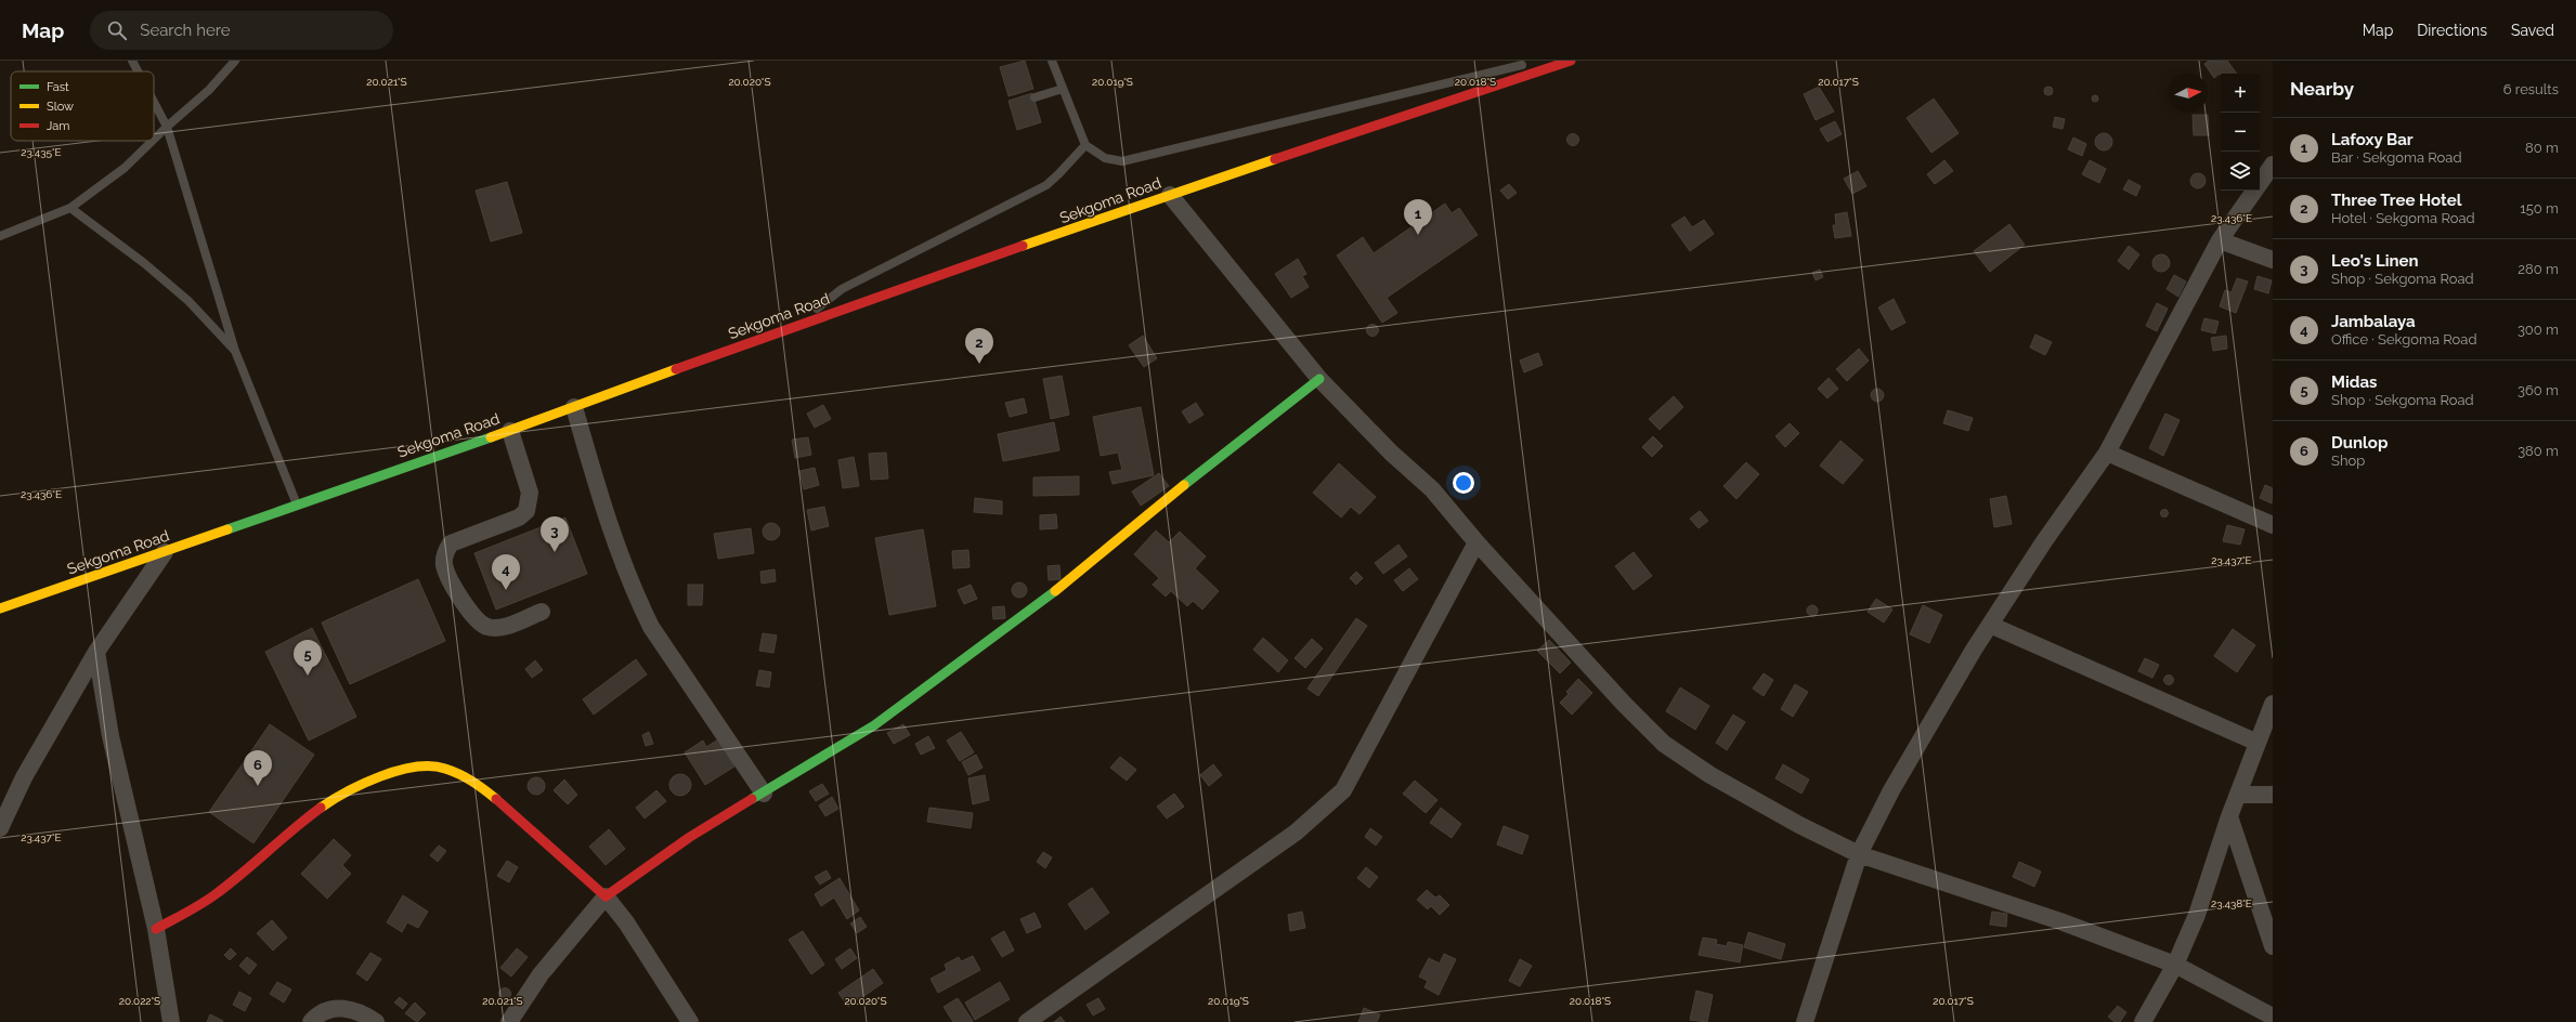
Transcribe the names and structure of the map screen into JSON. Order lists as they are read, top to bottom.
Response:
{
  "streets": {
    "main road": ["Sekgoma Road"]
  },
  "legend": ["Fast", "Slow", "Jam"],
  "north": "right",
  "page": {
    "header": "Map",
    "search": "Search here",
    "nav": ["Map", "Directions", "Saved"],
    "heading": ["Nearby", "6 results"],
    "map_buttons": ["+", "−"],
    "list": [
      {
        "mark": "1",
        "name": "Lafoxy Bar",
        "note": "Bar · Sekgoma Road",
        "value": "80 m"
      },
      {
        "mark": "2",
        "name": "Three Tree Hotel",
        "note": "Hotel · Sekgoma Road",
        "value": "150 m"
      },
      {
        "mark": "3",
        "name": "Leo's Linen",
        "note": "Shop · Sekgoma Road",
        "value": "280 m"
      },
      {
        "mark": "4",
        "name": "Jambalaya",
        "note": "Office · Sekgoma Road",
        "value": "300 m"
      },
      {
        "mark": "5",
        "name": "Midas",
        "note": "Shop · Sekgoma Road",
        "value": "360 m"
      },
      {
        "mark": "6",
        "name": "Dunlop",
        "note": "Shop",
        "value": "380 m"
      }
    ],
    "pins": [
      "1",
      "2",
      "3",
      "4",
      "5",
      "6"
    ]
  },
  "coordinates": [
    "20.021°S",
    "20.020°S",
    "20.019°S",
    "20.018°S",
    "20.017°S",
    "23.435°E",
    "23.436°E",
    "23.437°E",
    "23.438°E",
    "20.022°S"
  ]
}
